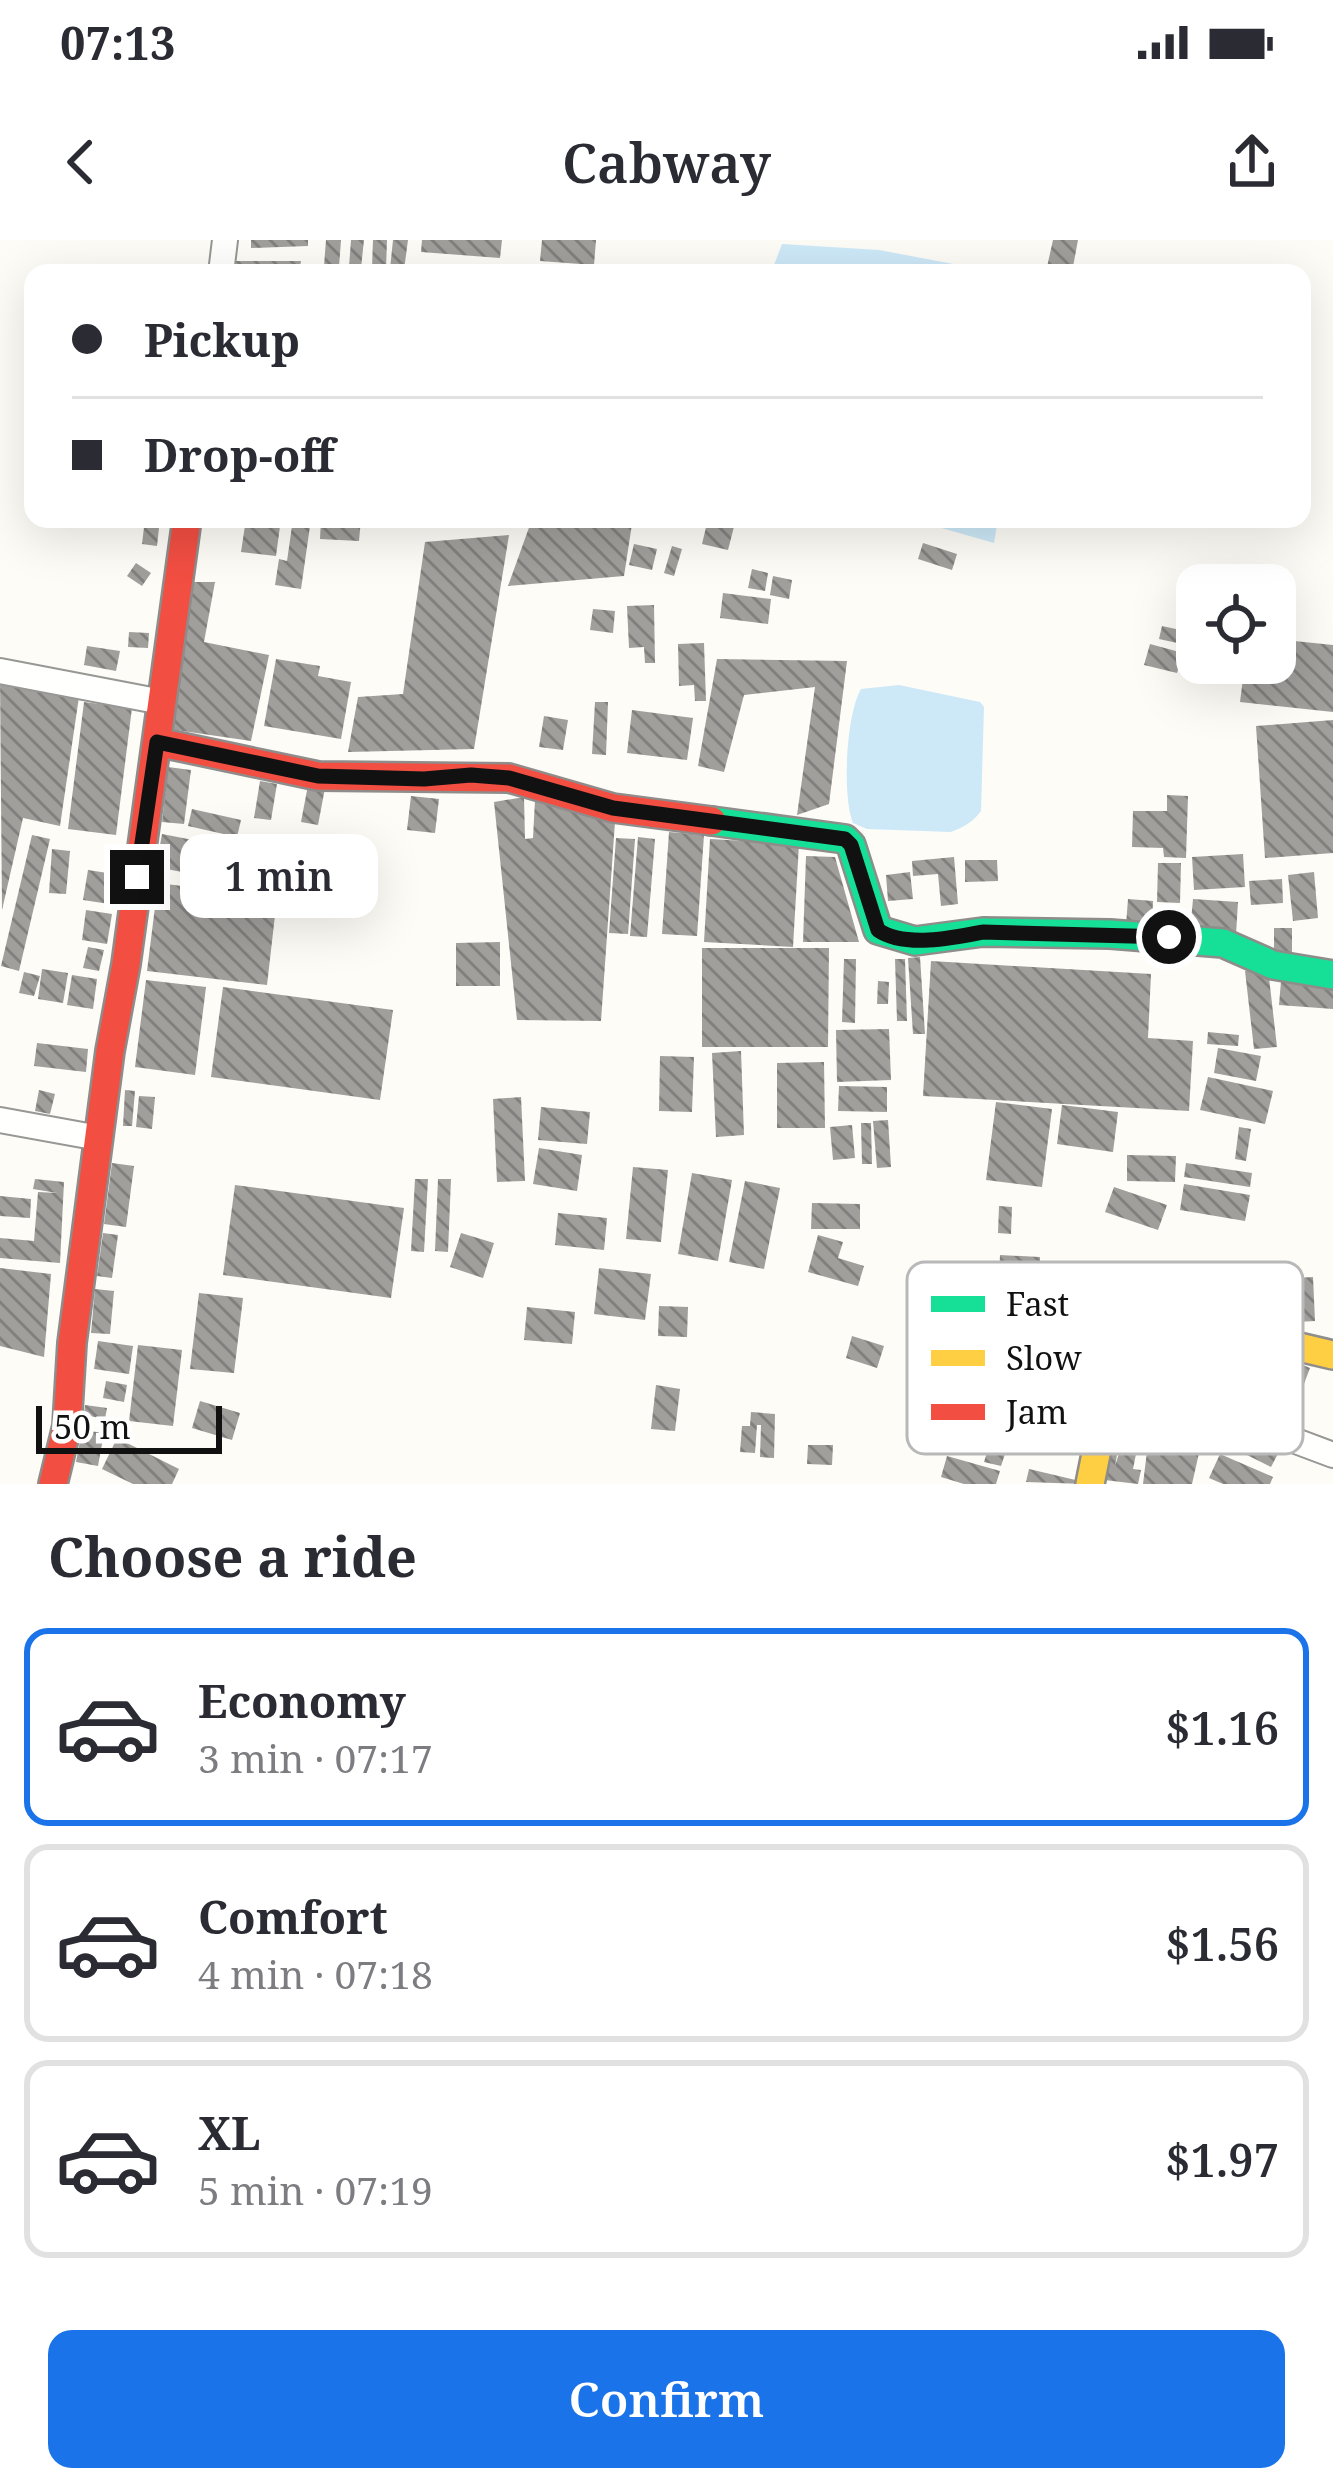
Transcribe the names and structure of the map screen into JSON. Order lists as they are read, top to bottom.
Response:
{
  "legend": ["Fast", "Slow", "Jam"],
  "scale_bar": "50 m",
  "page": {
    "status": "07:13",
    "header": "Cabway",
    "banner": ["Pickup", "Drop-off"],
    "bubble": "1 min",
    "scale": "50 m",
    "heading": "Choose a ride",
    "list": [
      {
        "name": "Economy",
        "note": "3 min · 07:17",
        "value": "$1.16"
      },
      {
        "name": "Comfort",
        "note": "4 min · 07:18",
        "value": "$1.56"
      },
      {
        "name": "XL",
        "note": "5 min · 07:19",
        "value": "$1.97"
      }
    ],
    "buttons": "Confirm"
  }
}
